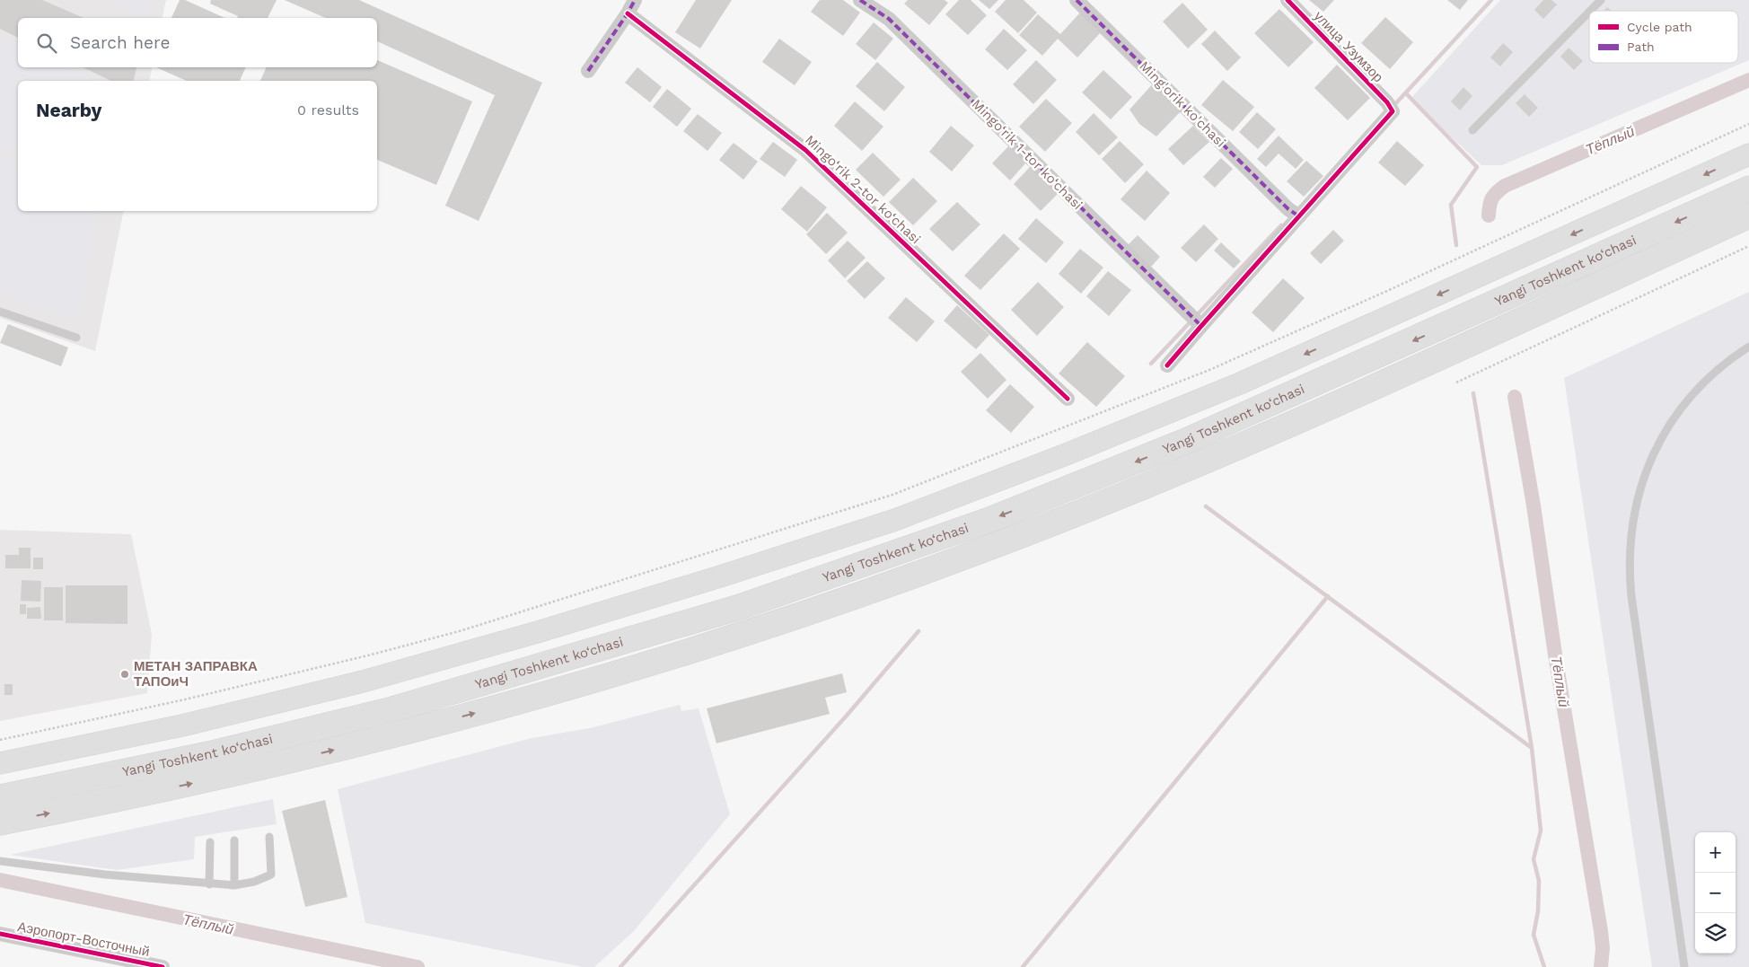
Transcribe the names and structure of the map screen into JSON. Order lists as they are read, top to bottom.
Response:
{
  "streets": {
    "highway": ["Yangi Toshkent ko‘chasi"],
    "street": [
      "улица Узумзор",
      "Ming'orik ko'chasi",
      "Mingo‘rik 1-tor ko‘chasi",
      "Mingo‘rik 2-tor ko‘chasi",
      "Аэропорт-Восточный"
    ]
  },
  "crossings": [
    ["улица Узумзор", "Ming'orik ko'chasi"]
  ],
  "water": ["Тёплый"],
  "places": ["МЕТАН ЗАПРАВКА ТАПОиЧ"],
  "legend": ["Cycle path", "Path"],
  "page": {
    "search": "Search here",
    "heading": ["Nearby", "0 results"],
    "map_buttons": ["+", "−"]
  }
}
